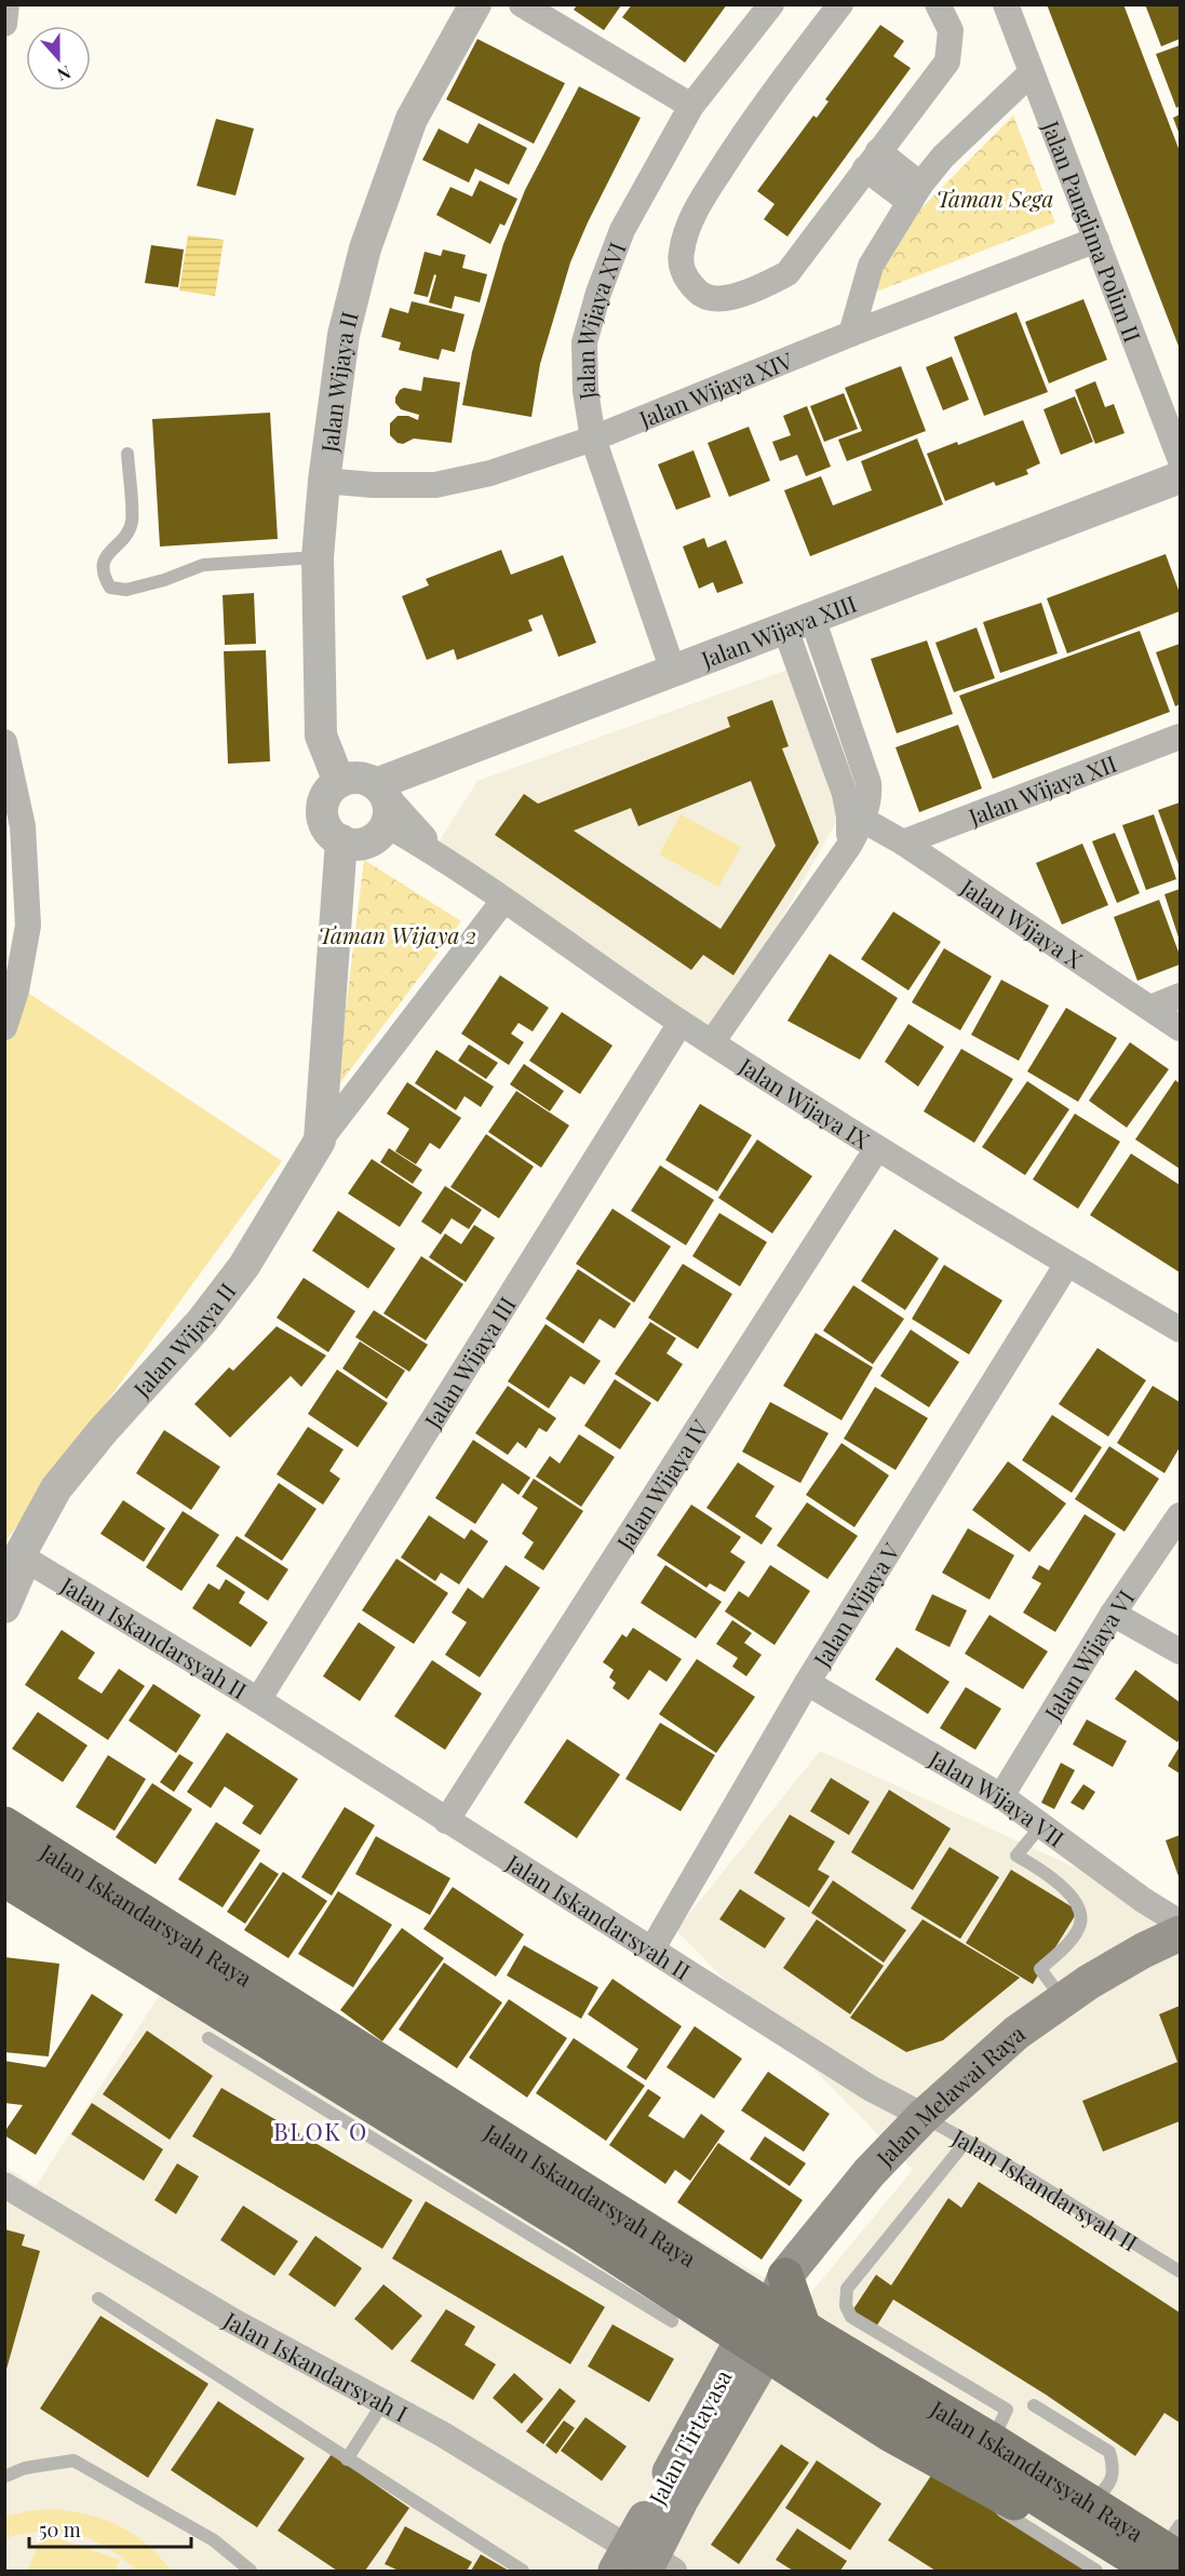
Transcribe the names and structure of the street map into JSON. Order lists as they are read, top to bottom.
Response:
{
  "streets": {
    "main road": ["Jalan Iskandarsyah Raya", "Jalan Melawai Raya", "Jalan Tirtayasa"],
    "street": [
      "Jalan Panglima Polim II",
      "Jalan Wijaya XVI",
      "Jalan Wijaya II",
      "Jalan Wijaya XIV",
      "Jalan Wijaya XIII",
      "Jalan Wijaya XII",
      "Jalan Wijaya X",
      "Jalan Wijaya IX",
      "Jalan Wijaya III",
      "Jalan Wijaya IV",
      "Jalan Wijaya V",
      "Jalan Iskandarsyah II",
      "Jalan Wijaya VI",
      "Jalan Wijaya VII",
      "Jalan Iskandarsyah I"
    ]
  },
  "crossings": [
    ["Jalan Panglima Polim II", "Jalan Wijaya XIV"],
    ["Jalan Wijaya XVI", "Jalan Wijaya XIV"],
    ["Jalan Wijaya XVI", "Jalan Wijaya XIII"],
    ["Jalan Wijaya II", "Jalan Wijaya XIV"],
    ["Jalan Wijaya II", "Jalan Wijaya XIII"],
    ["Jalan Wijaya II", "Jalan Wijaya IX"],
    ["Jalan Wijaya II", "Jalan Iskandarsyah II"],
    ["Jalan Wijaya XIII", "Jalan Wijaya IX"],
    ["Jalan Wijaya XII", "Jalan Wijaya X"],
    ["Jalan Wijaya IX", "Jalan Wijaya III"],
    ["Jalan Wijaya IX", "Jalan Wijaya IV"],
    ["Jalan Wijaya IX", "Jalan Wijaya V"],
    ["Jalan Wijaya III", "Jalan Iskandarsyah II"],
    ["Jalan Wijaya IV", "Jalan Iskandarsyah II"],
    ["Jalan Wijaya V", "Jalan Iskandarsyah II"],
    ["Jalan Wijaya V", "Jalan Wijaya VII"],
    ["Jalan Iskandarsyah II", "Jalan Melawai Raya"],
    ["Jalan Wijaya VI", "Jalan Wijaya VII"],
    ["Jalan Iskandarsyah Raya", "Jalan Melawai Raya"],
    ["Jalan Iskandarsyah Raya", "Jalan Tirtayasa"],
    ["Jalan Melawai Raya", "Jalan Tirtayasa"],
    ["Jalan Iskandarsyah I", "Jalan Tirtayasa"]
  ],
  "districts": ["BLOK O"],
  "parks": ["Taman Sega", "Taman Wijaya 2"],
  "scale_bar": "50 m",
  "north": "bottom"
}
